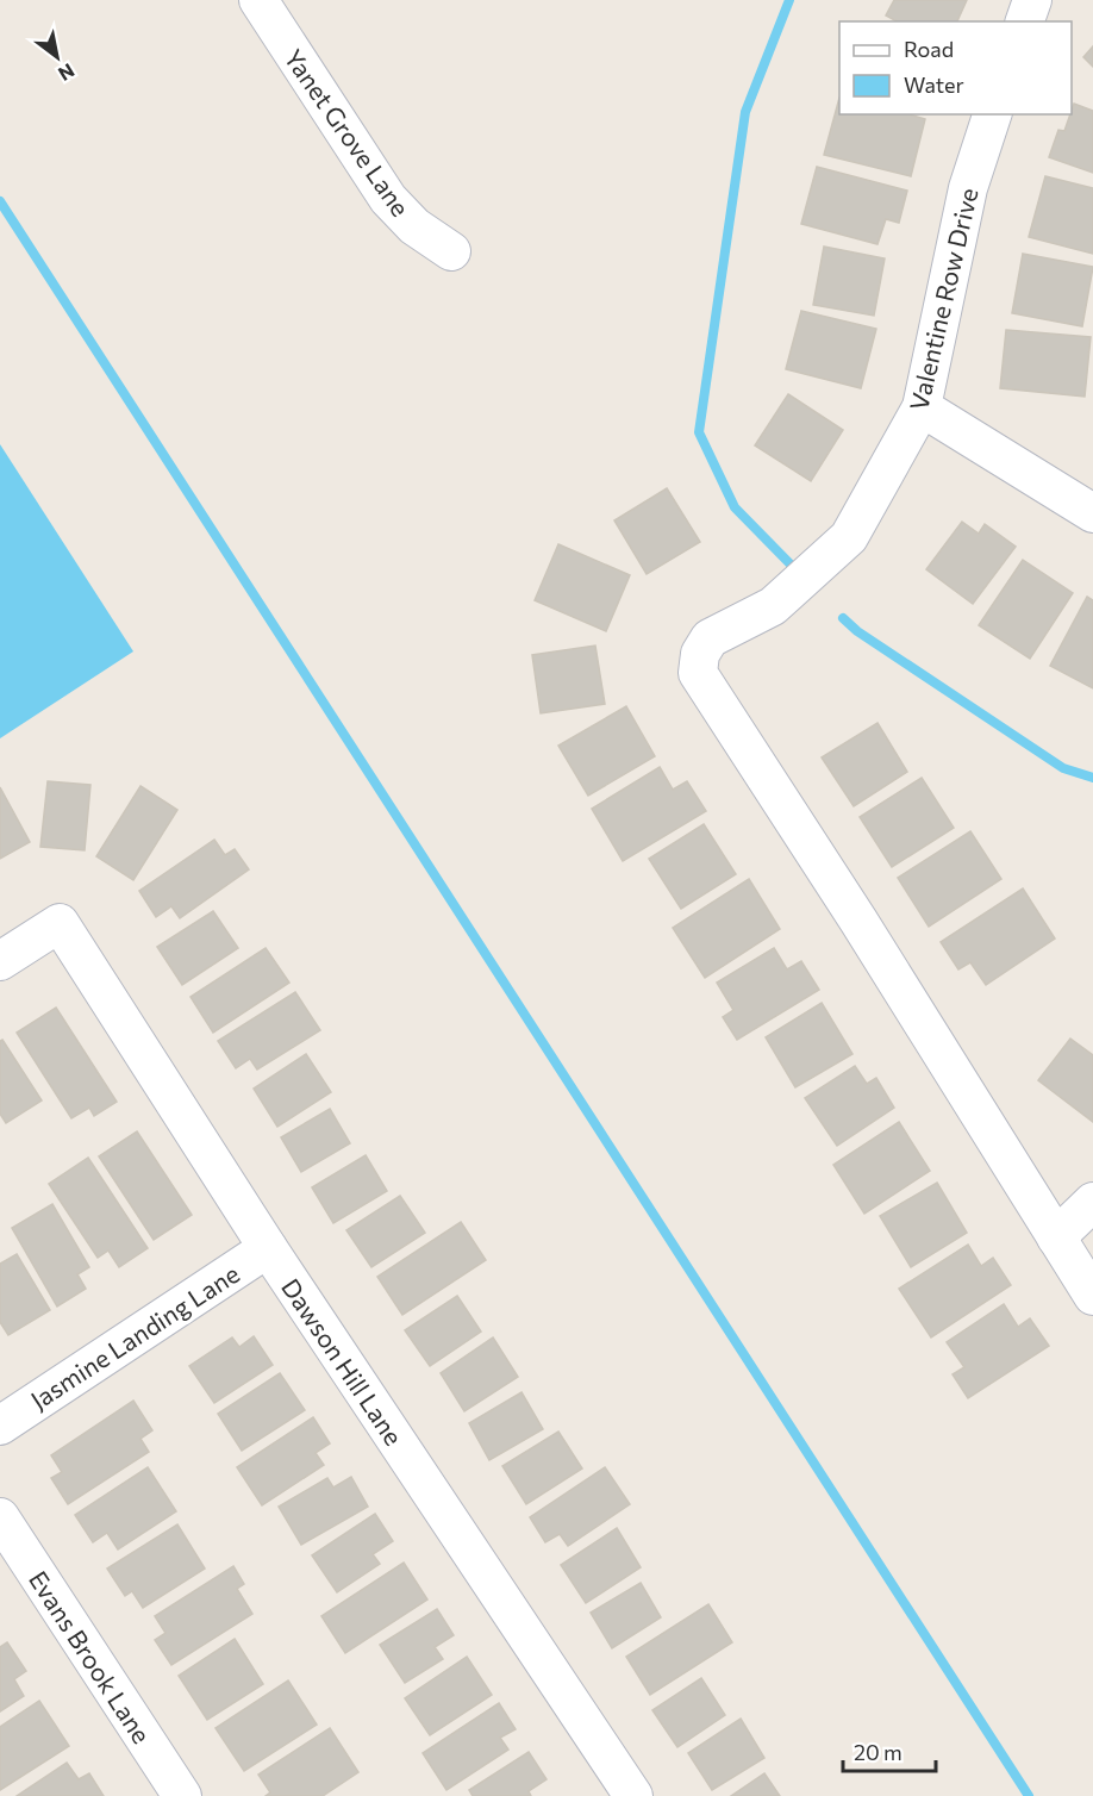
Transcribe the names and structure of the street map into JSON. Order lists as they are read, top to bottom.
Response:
{
  "streets": {
    "street": [
      "Yanet Grove Lane",
      "Valentine Row Drive",
      "Jasmine Landing Lane",
      "Dawson Hill Lane",
      "Evans Brook Lane"
    ]
  },
  "crossings": [
    ["Jasmine Landing Lane", "Dawson Hill Lane"]
  ],
  "legend": ["Road", "Water"],
  "scale_bar": "20 m",
  "north": "bottom right"
}
